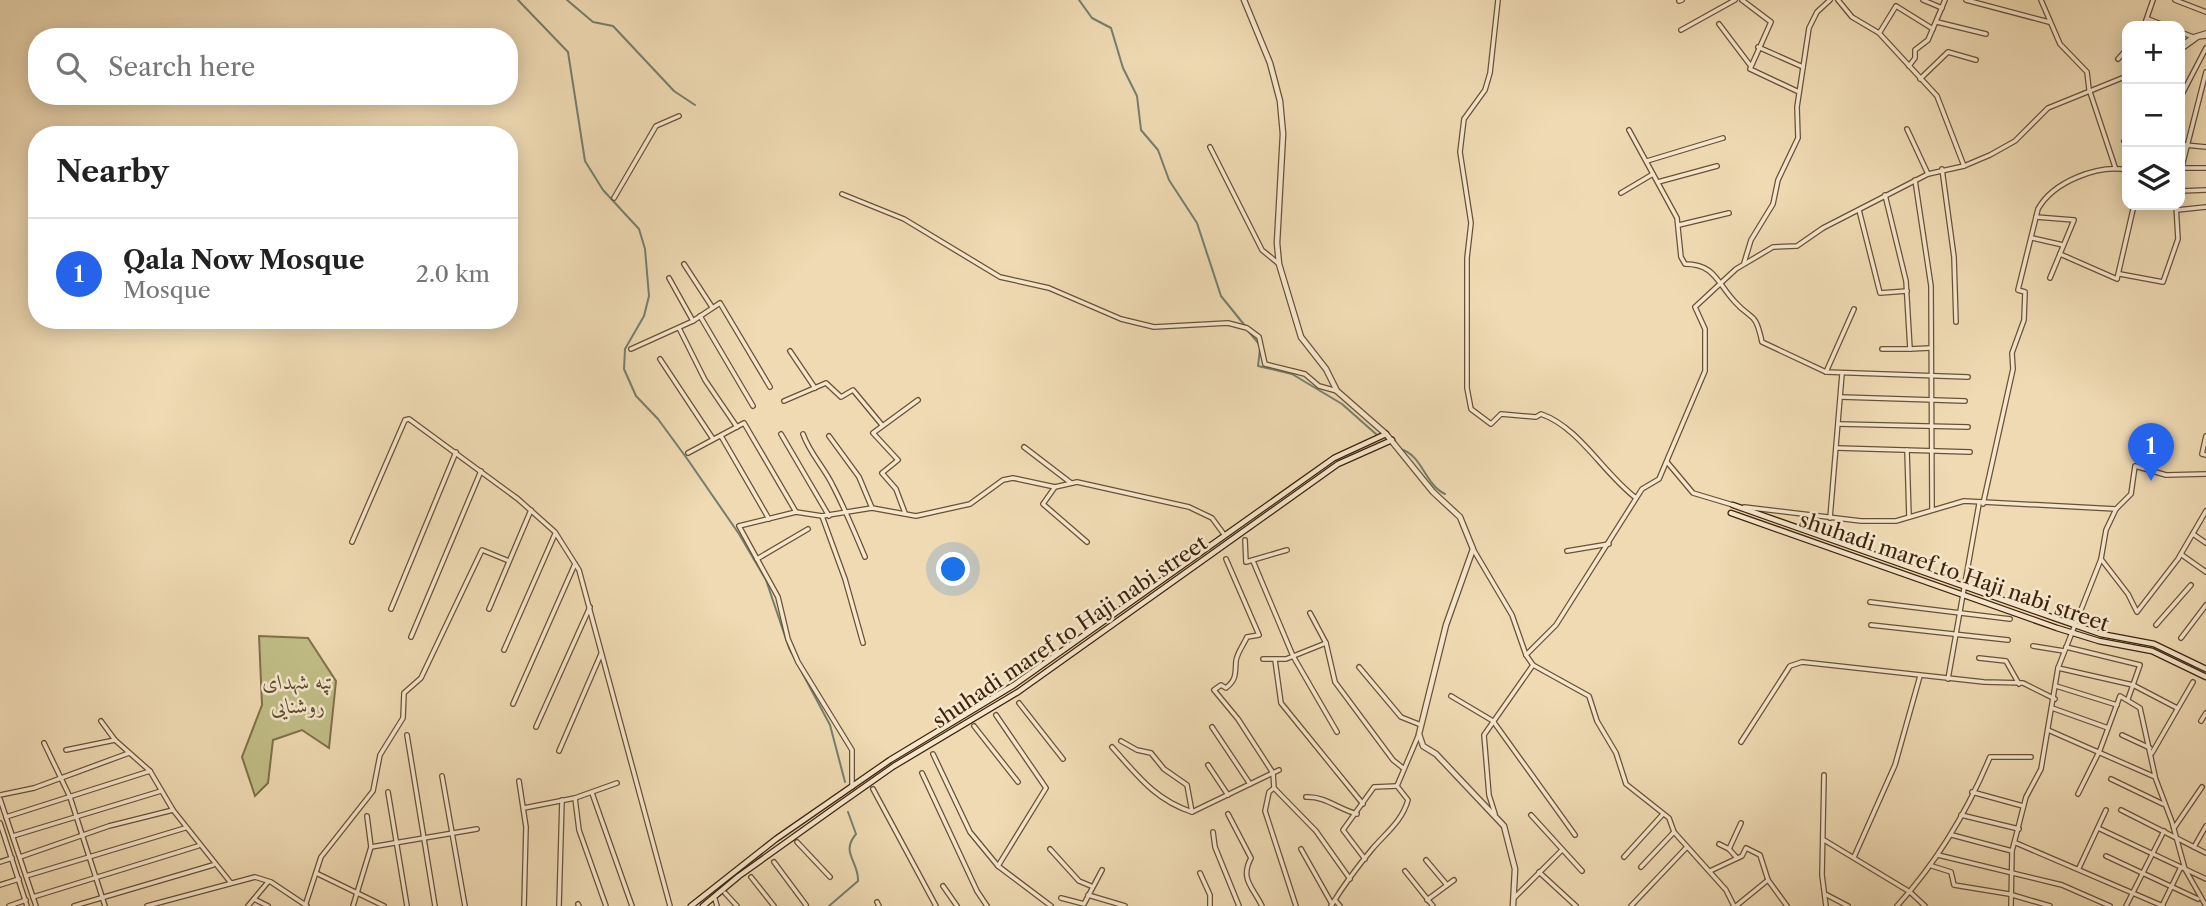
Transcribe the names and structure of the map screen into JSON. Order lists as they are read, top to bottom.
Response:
{
  "streets": {
    "main road": ["shuhadi maref to Haji nabi street"]
  },
  "parks": ["تپه شهدای روشنایی"],
  "page": {
    "map_buttons": ["+", "−"],
    "search": "Search here",
    "heading": "Nearby",
    "list": [
      {
        "mark": "1",
        "name": "Qala Now Mosque",
        "note": "Mosque",
        "value": "2.0 km"
      }
    ],
    "pins": "1"
  }
}
